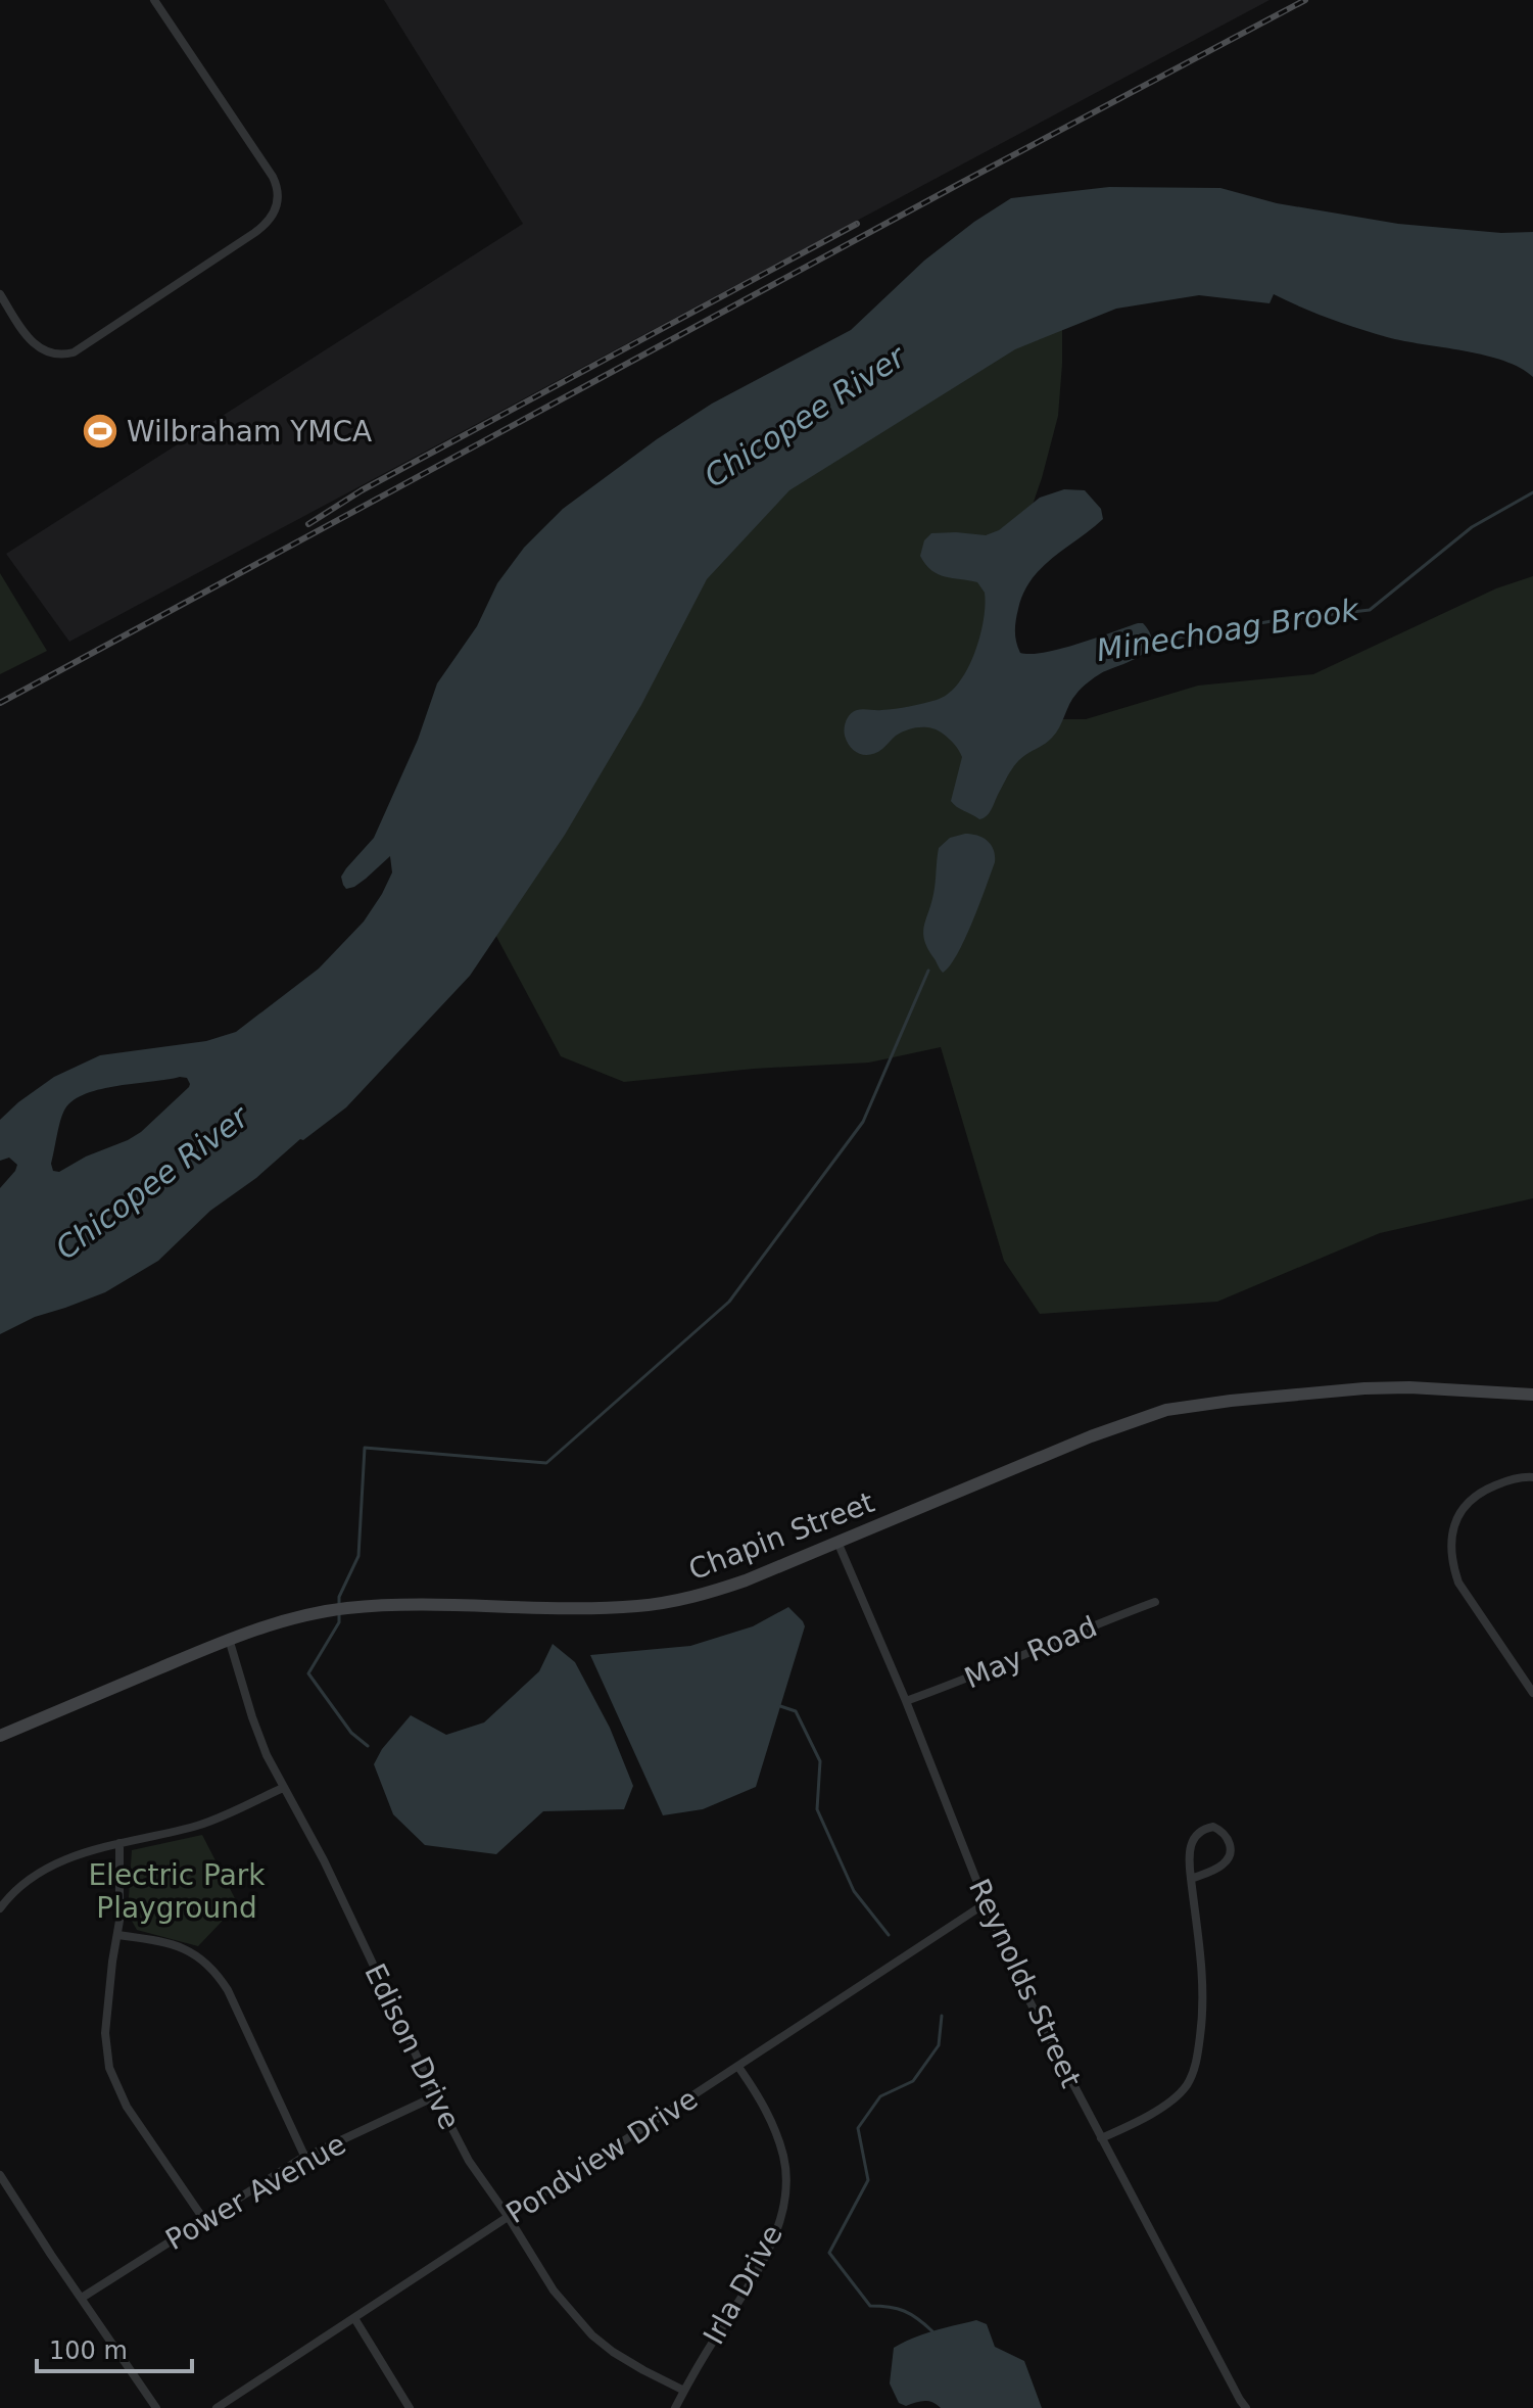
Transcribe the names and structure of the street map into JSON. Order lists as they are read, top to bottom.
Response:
{
  "streets": {
    "main road": ["Chapin Street"],
    "street": [
      "May Road",
      "Reynolds Street",
      "Edison Drive",
      "Pondview Drive",
      "Power Avenue",
      "Irla Drive"
    ]
  },
  "crossings": [
    ["Chapin Street", "Reynolds Street"],
    ["Chapin Street", "Edison Drive"],
    ["May Road", "Reynolds Street"],
    ["Reynolds Street", "Pondview Drive"],
    ["Edison Drive", "Pondview Drive"],
    ["Edison Drive", "Power Avenue"],
    ["Edison Drive", "Irla Drive"],
    ["Pondview Drive", "Irla Drive"]
  ],
  "water": ["Chicopee River", "Minechoag Brook"],
  "parks": ["Electric Park Playground"],
  "places": {
    "sports": ["Wilbraham YMCA"]
  },
  "scale_bar": "100 m"
}
